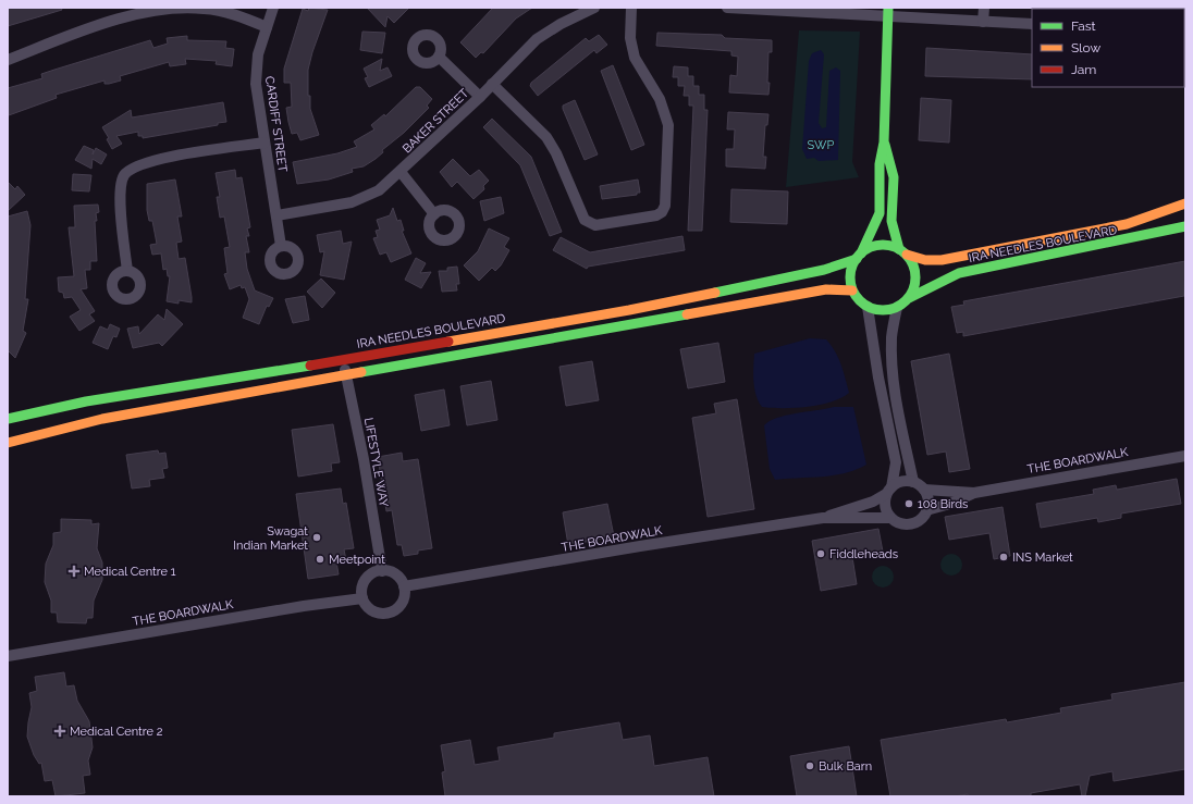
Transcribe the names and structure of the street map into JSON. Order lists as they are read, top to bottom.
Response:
{
  "streets": {
    "main road": ["IRA NEEDLES BOULEVARD"],
    "street": [
      "BAKER STREET",
      "CARDIFF STREET",
      "THE BOARDWALK",
      "LIFESTYLE WAY"
    ]
  },
  "crossings": [
    ["BAKER STREET", "CARDIFF STREET"],
    ["IRA NEEDLES BOULEVARD", "LIFESTYLE WAY"],
    ["THE BOARDWALK", "LIFESTYLE WAY"]
  ],
  "parks": ["SWP"],
  "places": {
    "other": [
      "108 Birds",
      "Swagat Indian Market",
      "Fiddleheads",
      "INS Market",
      "Meetpoint",
      "Bulk Barn"
    ],
    "health": ["Medical Centre 1", "Medical Centre 2"]
  },
  "legend": ["Fast", "Slow", "Jam"]
}
